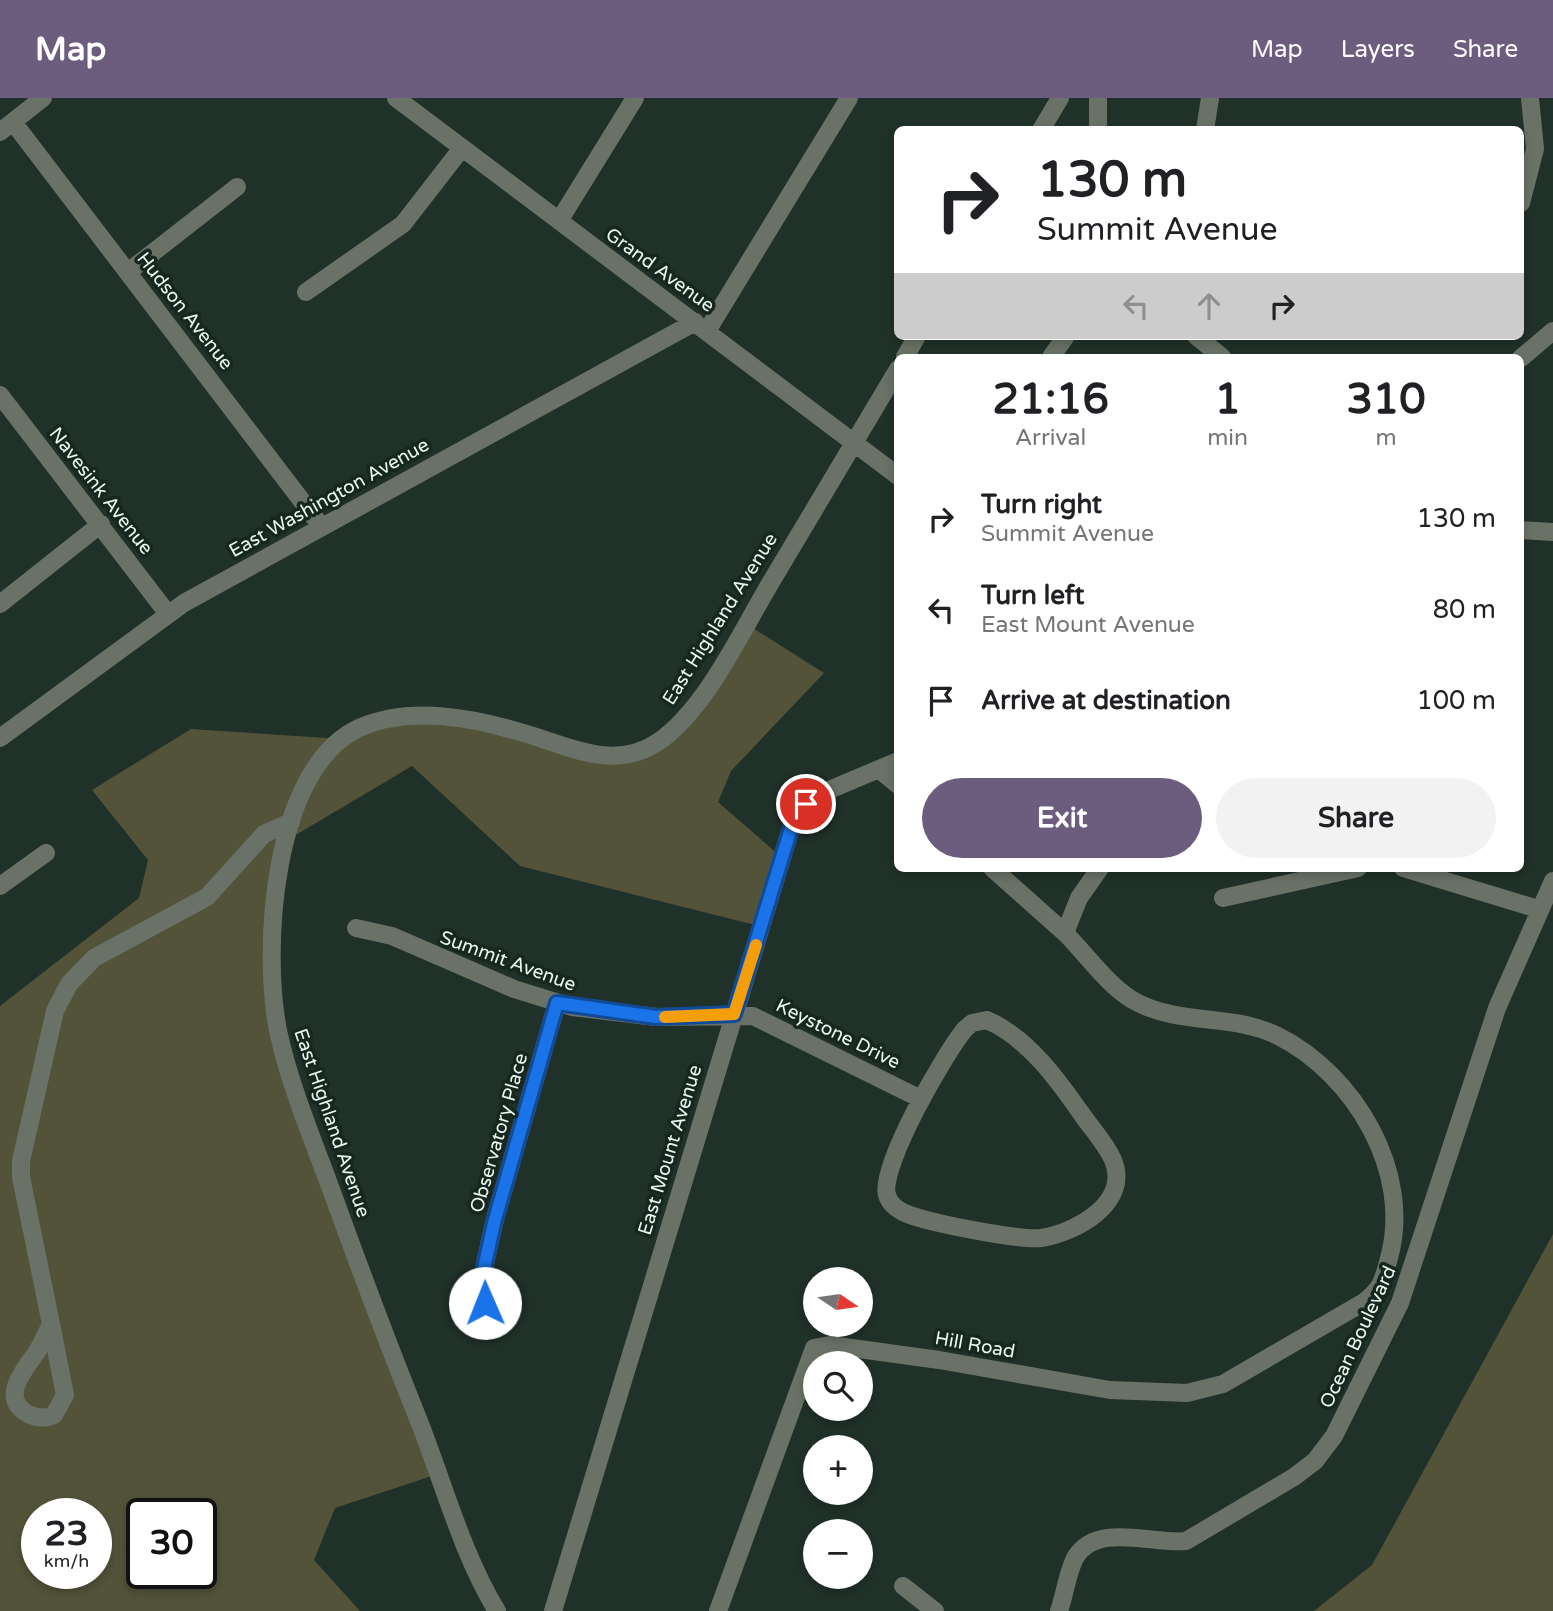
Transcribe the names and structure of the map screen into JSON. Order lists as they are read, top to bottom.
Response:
{
  "streets": {
    "street": [
      "Grand Avenue",
      "Hudson Avenue",
      "Navesink Avenue",
      "East Washington Avenue",
      "East Highland Avenue",
      "Summit Avenue",
      "Keystone Drive",
      "Observatory Place",
      "East Mount Avenue",
      "Ocean Boulevard",
      "Hill Road"
    ]
  },
  "crossings": [
    ["Grand Avenue", "East Washington Avenue"],
    ["Grand Avenue", "East Highland Avenue"],
    ["Hudson Avenue", "East Washington Avenue"],
    ["Navesink Avenue", "East Washington Avenue"],
    ["Summit Avenue", "Keystone Drive"],
    ["Summit Avenue", "Observatory Place"],
    ["Summit Avenue", "East Mount Avenue"],
    ["Keystone Drive", "East Mount Avenue"]
  ],
  "north": "right",
  "page": {
    "header": "Map",
    "nav": ["Map", "Layers", "Share"],
    "turn": ["130 m", "Summit Avenue"],
    "eta": [
      "21:16",
      "Arrival",
      "1",
      "min",
      "310",
      "m"
    ],
    "list": [
      {
        "name": "Turn right",
        "note": "Summit Avenue",
        "value": "130 m"
      },
      {
        "name": "Turn left",
        "note": "East Mount Avenue",
        "value": "80 m"
      },
      {
        "name": "Arrive at destination",
        "value": "100 m"
      }
    ],
    "buttons": ["Exit", "Share"],
    "map_buttons": ["+", "−"],
    "speed": "23 km/h",
    "limit": "30"
  }
}
